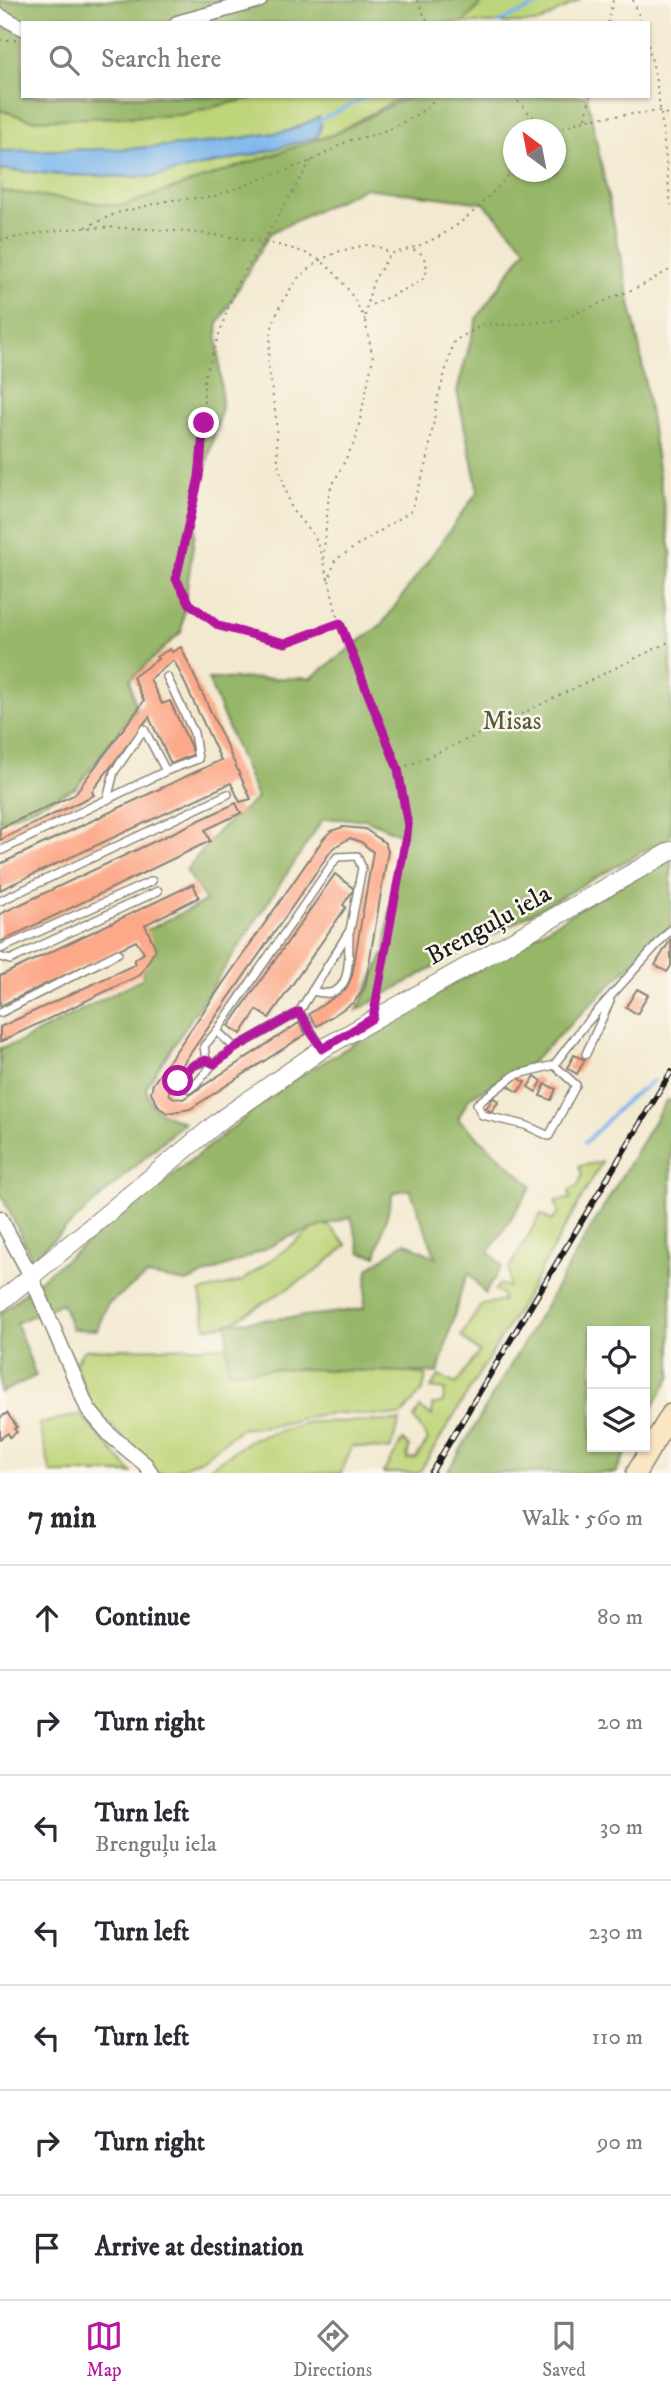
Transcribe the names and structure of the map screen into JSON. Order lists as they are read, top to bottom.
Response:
{
  "streets": {
    "street": ["Brenguļu iela"]
  },
  "parks": ["Misas"],
  "north": "top left",
  "page": {
    "search": "Search here",
    "heading": ["7 min", "Walk · 560 m"],
    "list": [
      ["Continue", "80 m"],
      ["Turn right", "20 m"],
      ["Turn left", "Brenguļu iela", "30 m"],
      ["Turn left", "230 m"],
      ["Turn left", "110 m"],
      ["Turn right", "90 m"],
      "Arrive at destination"
    ],
    "nav": ["Map", "Directions", "Saved"]
  }
}
